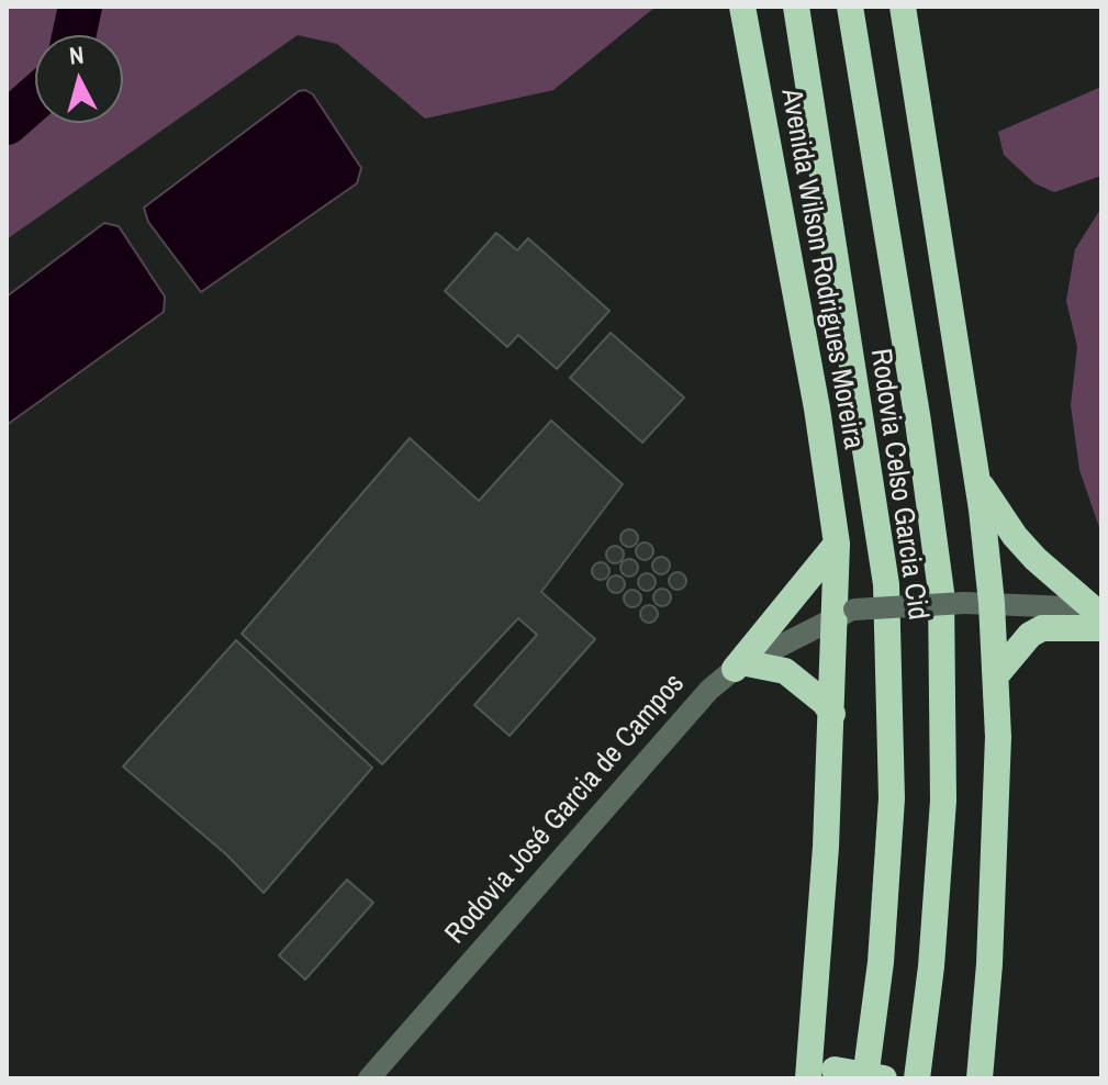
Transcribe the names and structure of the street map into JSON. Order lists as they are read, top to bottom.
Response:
{
  "streets": {
    "highway": ["Avenida Wilson Rodrigues Moreira", "Rodovia Celso Garcia Cid"],
    "street": ["Rodovia José Garcia de Campos"]
  },
  "north": "top"
}
